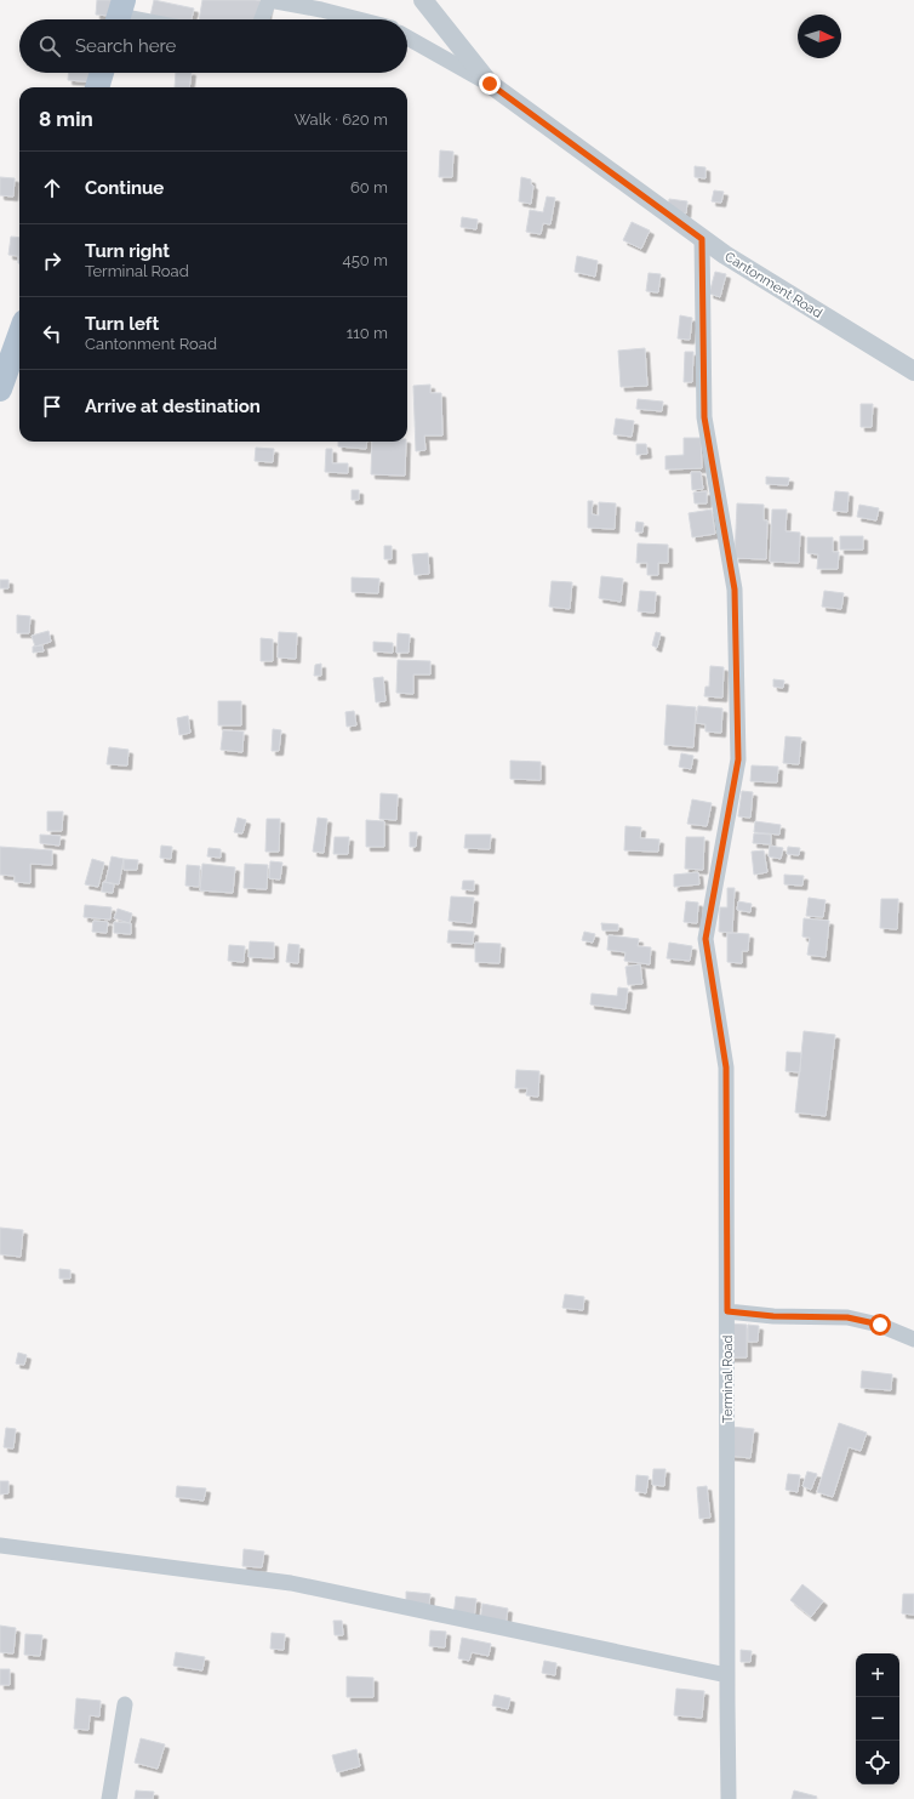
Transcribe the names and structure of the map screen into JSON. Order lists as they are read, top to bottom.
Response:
{
  "streets": {
    "street": ["Cantonment Road", "Terminal Road"]
  },
  "crossings": [
    ["Cantonment Road", "Terminal Road"]
  ],
  "north": "right",
  "page": {
    "search": "Search here",
    "heading": ["8 min", "Walk · 620 m"],
    "list": [
      ["Continue", "60 m"],
      ["Turn right", "Terminal Road", "450 m"],
      ["Turn left", "Cantonment Road", "110 m"],
      "Arrive at destination"
    ],
    "map_buttons": ["+", "−"]
  }
}
